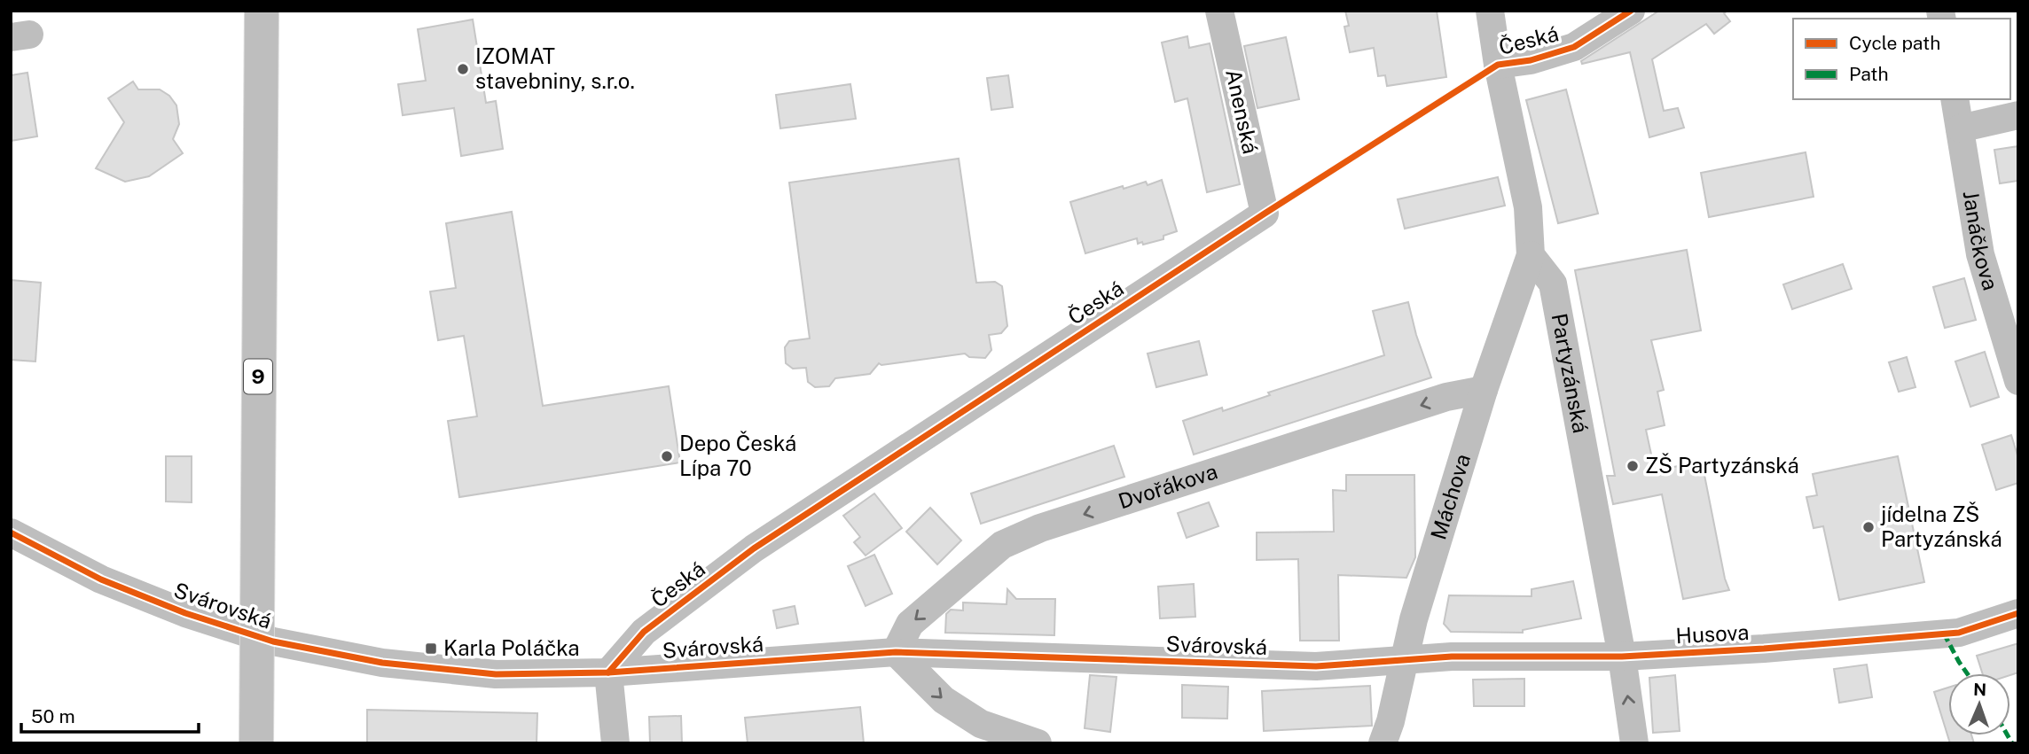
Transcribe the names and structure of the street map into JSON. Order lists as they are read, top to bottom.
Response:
{
  "streets": {
    "main road": ["9"],
    "street": [
      "Česká",
      "Anenská",
      "Janáčkova",
      "Partyzánská",
      "Dvořákova",
      "Máchova",
      "Svárovská",
      "Husova"
    ]
  },
  "crossings": [
    ["Česká", "Anenská"],
    ["Česká", "Svárovská"],
    ["Partyzánská", "Máchova"],
    ["Partyzánská", "Husova"],
    ["Dvořákova", "Máchova"],
    ["Dvořákova", "Svárovská"],
    ["Máchova", "Svárovská"],
    ["Máchova", "Husova"],
    ["Svárovská", "Husova"]
  ],
  "one_way": ["Dvořákova"],
  "places": {
    "other": [
      "IZOMAT stavebniny, s.r.o.",
      "Depo Česká Lípa 70",
      "ZŠ Partyzánská",
      "jídelna ZŠ Partyzánská"
    ],
    "transit": ["Karla Poláčka"]
  },
  "legend": ["Cycle path", "Path"],
  "scale_bar": "50 m",
  "north": "top"
}
